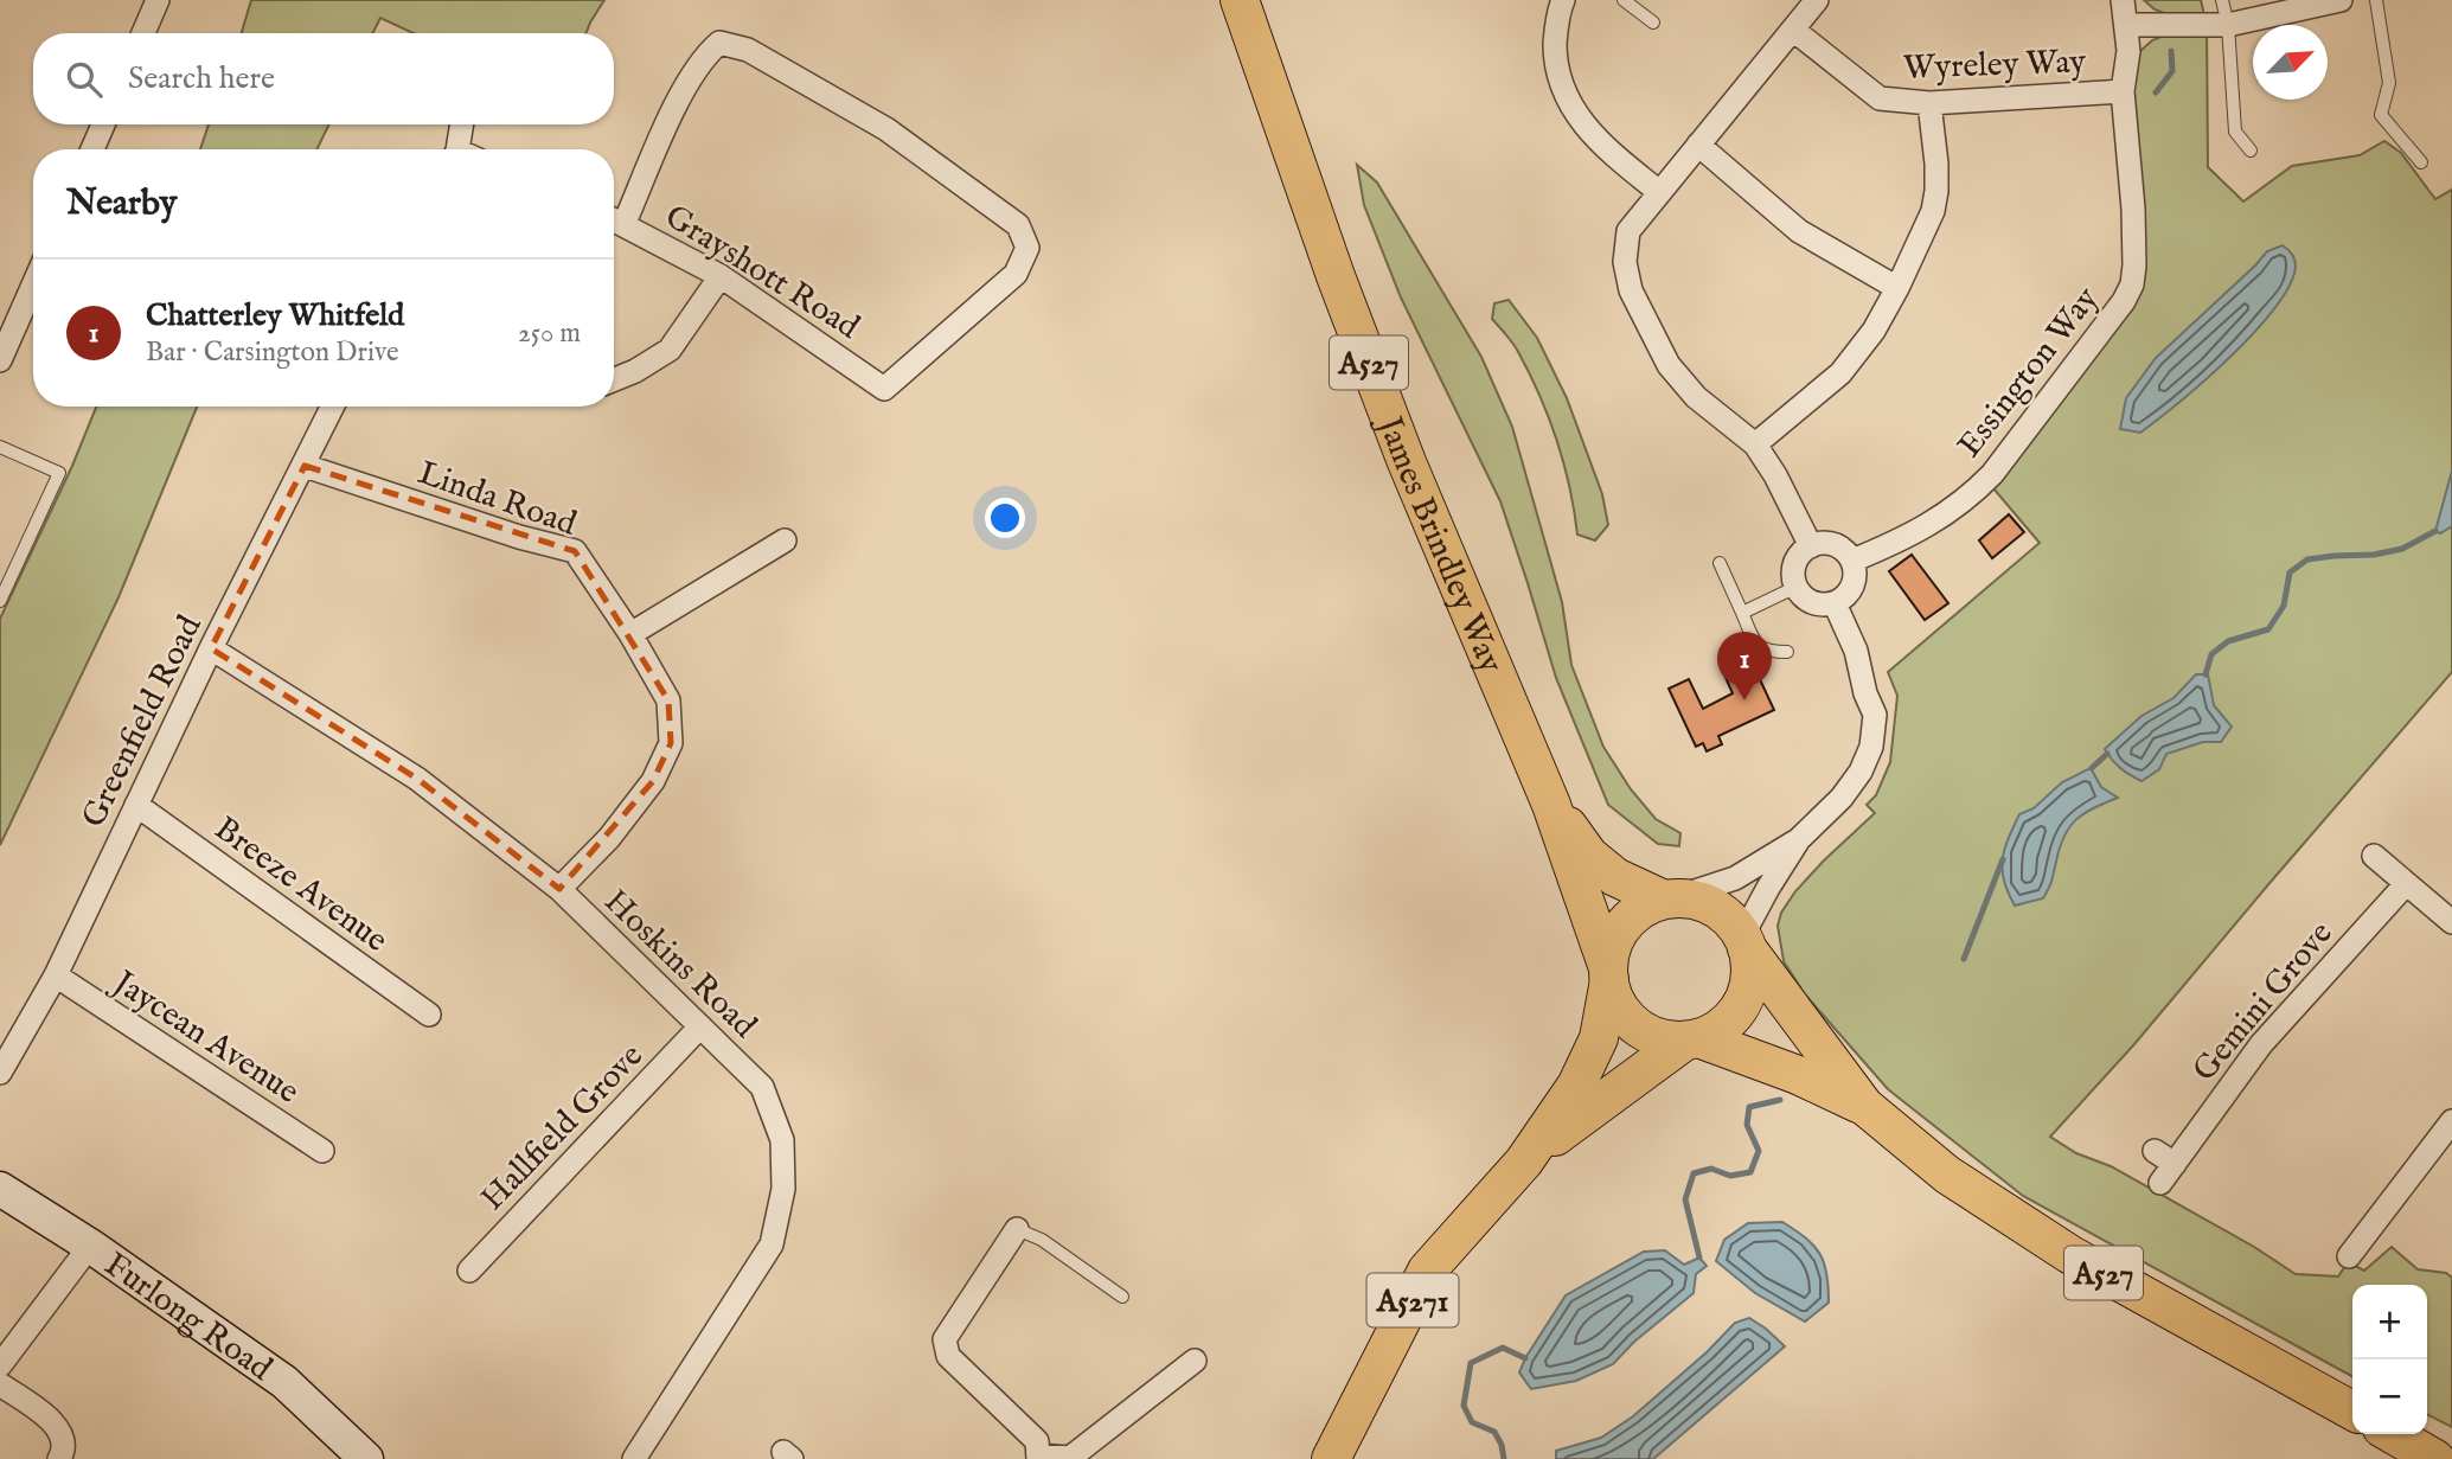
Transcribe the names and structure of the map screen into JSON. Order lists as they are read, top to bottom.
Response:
{
  "streets": {
    "main road": ["A527", "James Brindley Way", "A5271"],
    "street": [
      "Wyreley Way",
      "Grayshott Road",
      "Essington Way",
      "Linda Road",
      "Greenfield Road",
      "Breeze Avenue",
      "Hoskins Road",
      "Gemini Grove",
      "Jaycean Avenue",
      "Hallfield Grove",
      "Furlong Road"
    ]
  },
  "crossings": [
    ["Wyreley Way", "Essington Way"],
    ["A527", "James Brindley Way"],
    ["A527", "A5271"],
    ["Linda Road", "Greenfield Road"],
    ["Linda Road", "Hoskins Road"],
    ["James Brindley Way", "A5271"],
    ["Greenfield Road", "Breeze Avenue"],
    ["Greenfield Road", "Hoskins Road"],
    ["Greenfield Road", "Jaycean Avenue"],
    ["Hoskins Road", "Hallfield Grove"]
  ],
  "north": "top right",
  "page": {
    "search": "Search here",
    "heading": "Nearby",
    "list": [
      {
        "mark": "1",
        "name": "Chatterley Whitfeld",
        "note": "Bar · Carsington Drive",
        "value": "250 m"
      }
    ],
    "pins": "1",
    "map_buttons": ["+", "−"]
  }
}
